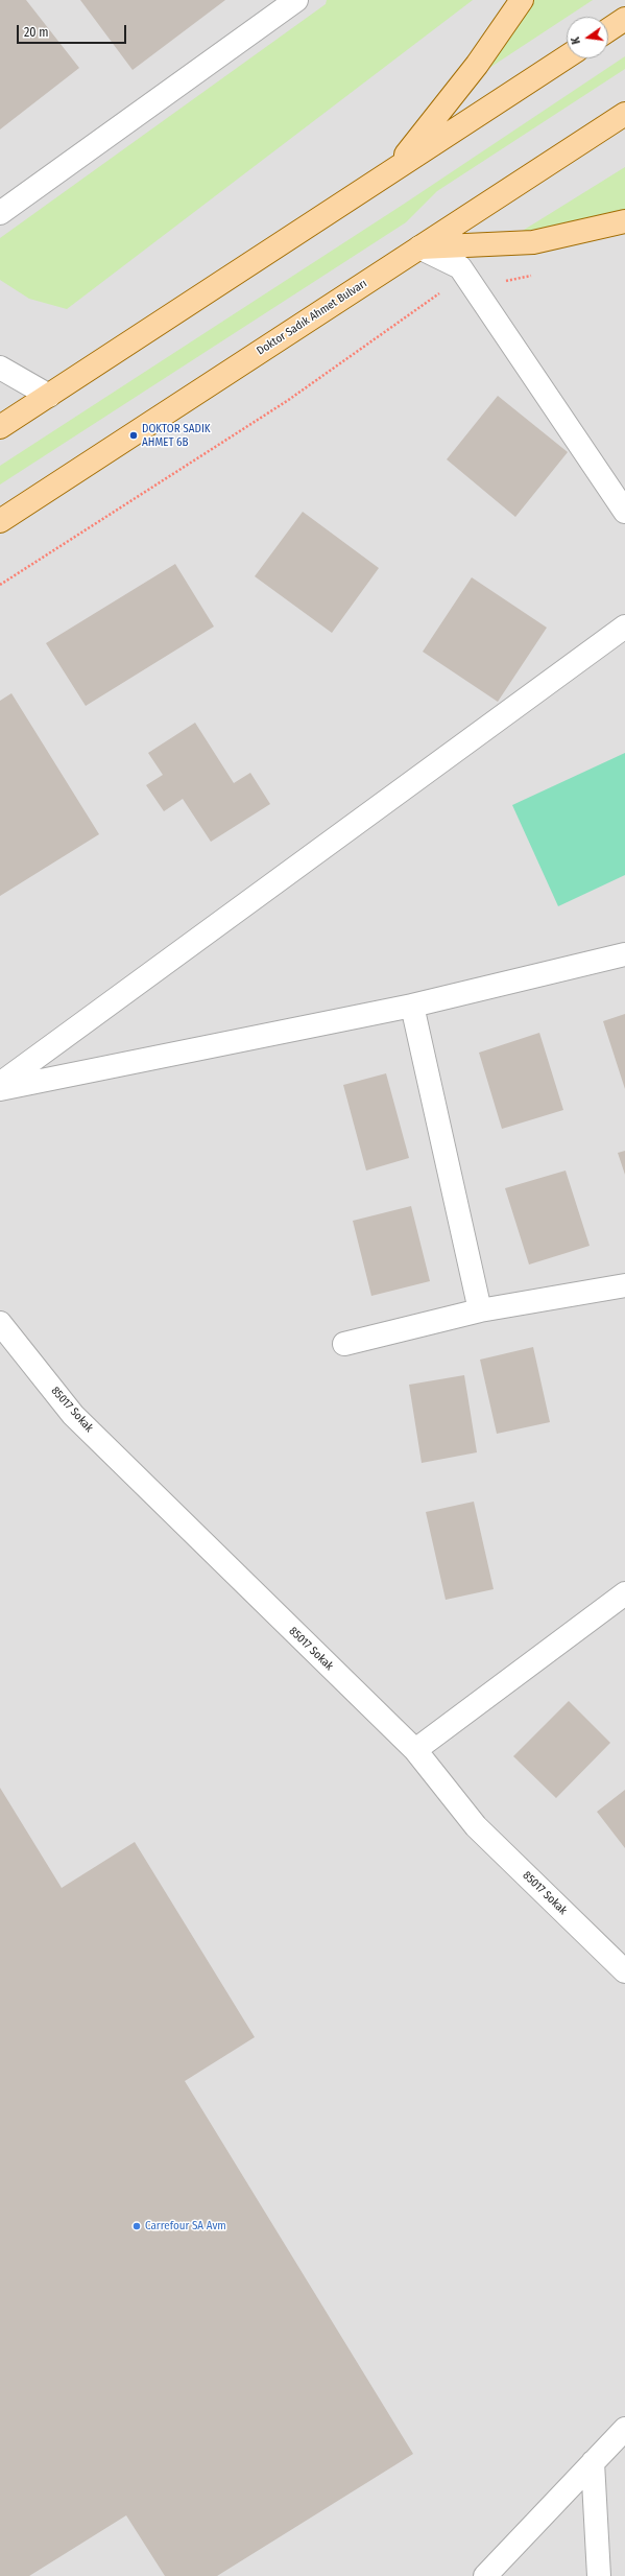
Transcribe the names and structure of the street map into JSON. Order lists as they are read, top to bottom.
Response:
{
  "streets": {
    "main road": ["Doktor Sadık Ahmet Bulvarı"],
    "street": ["85017 Sokak"]
  },
  "places": ["DOKTOR SADIK AHMET 6B", "Carrefour SA Avm"],
  "scale_bar": "20 m",
  "north": "left"
}
